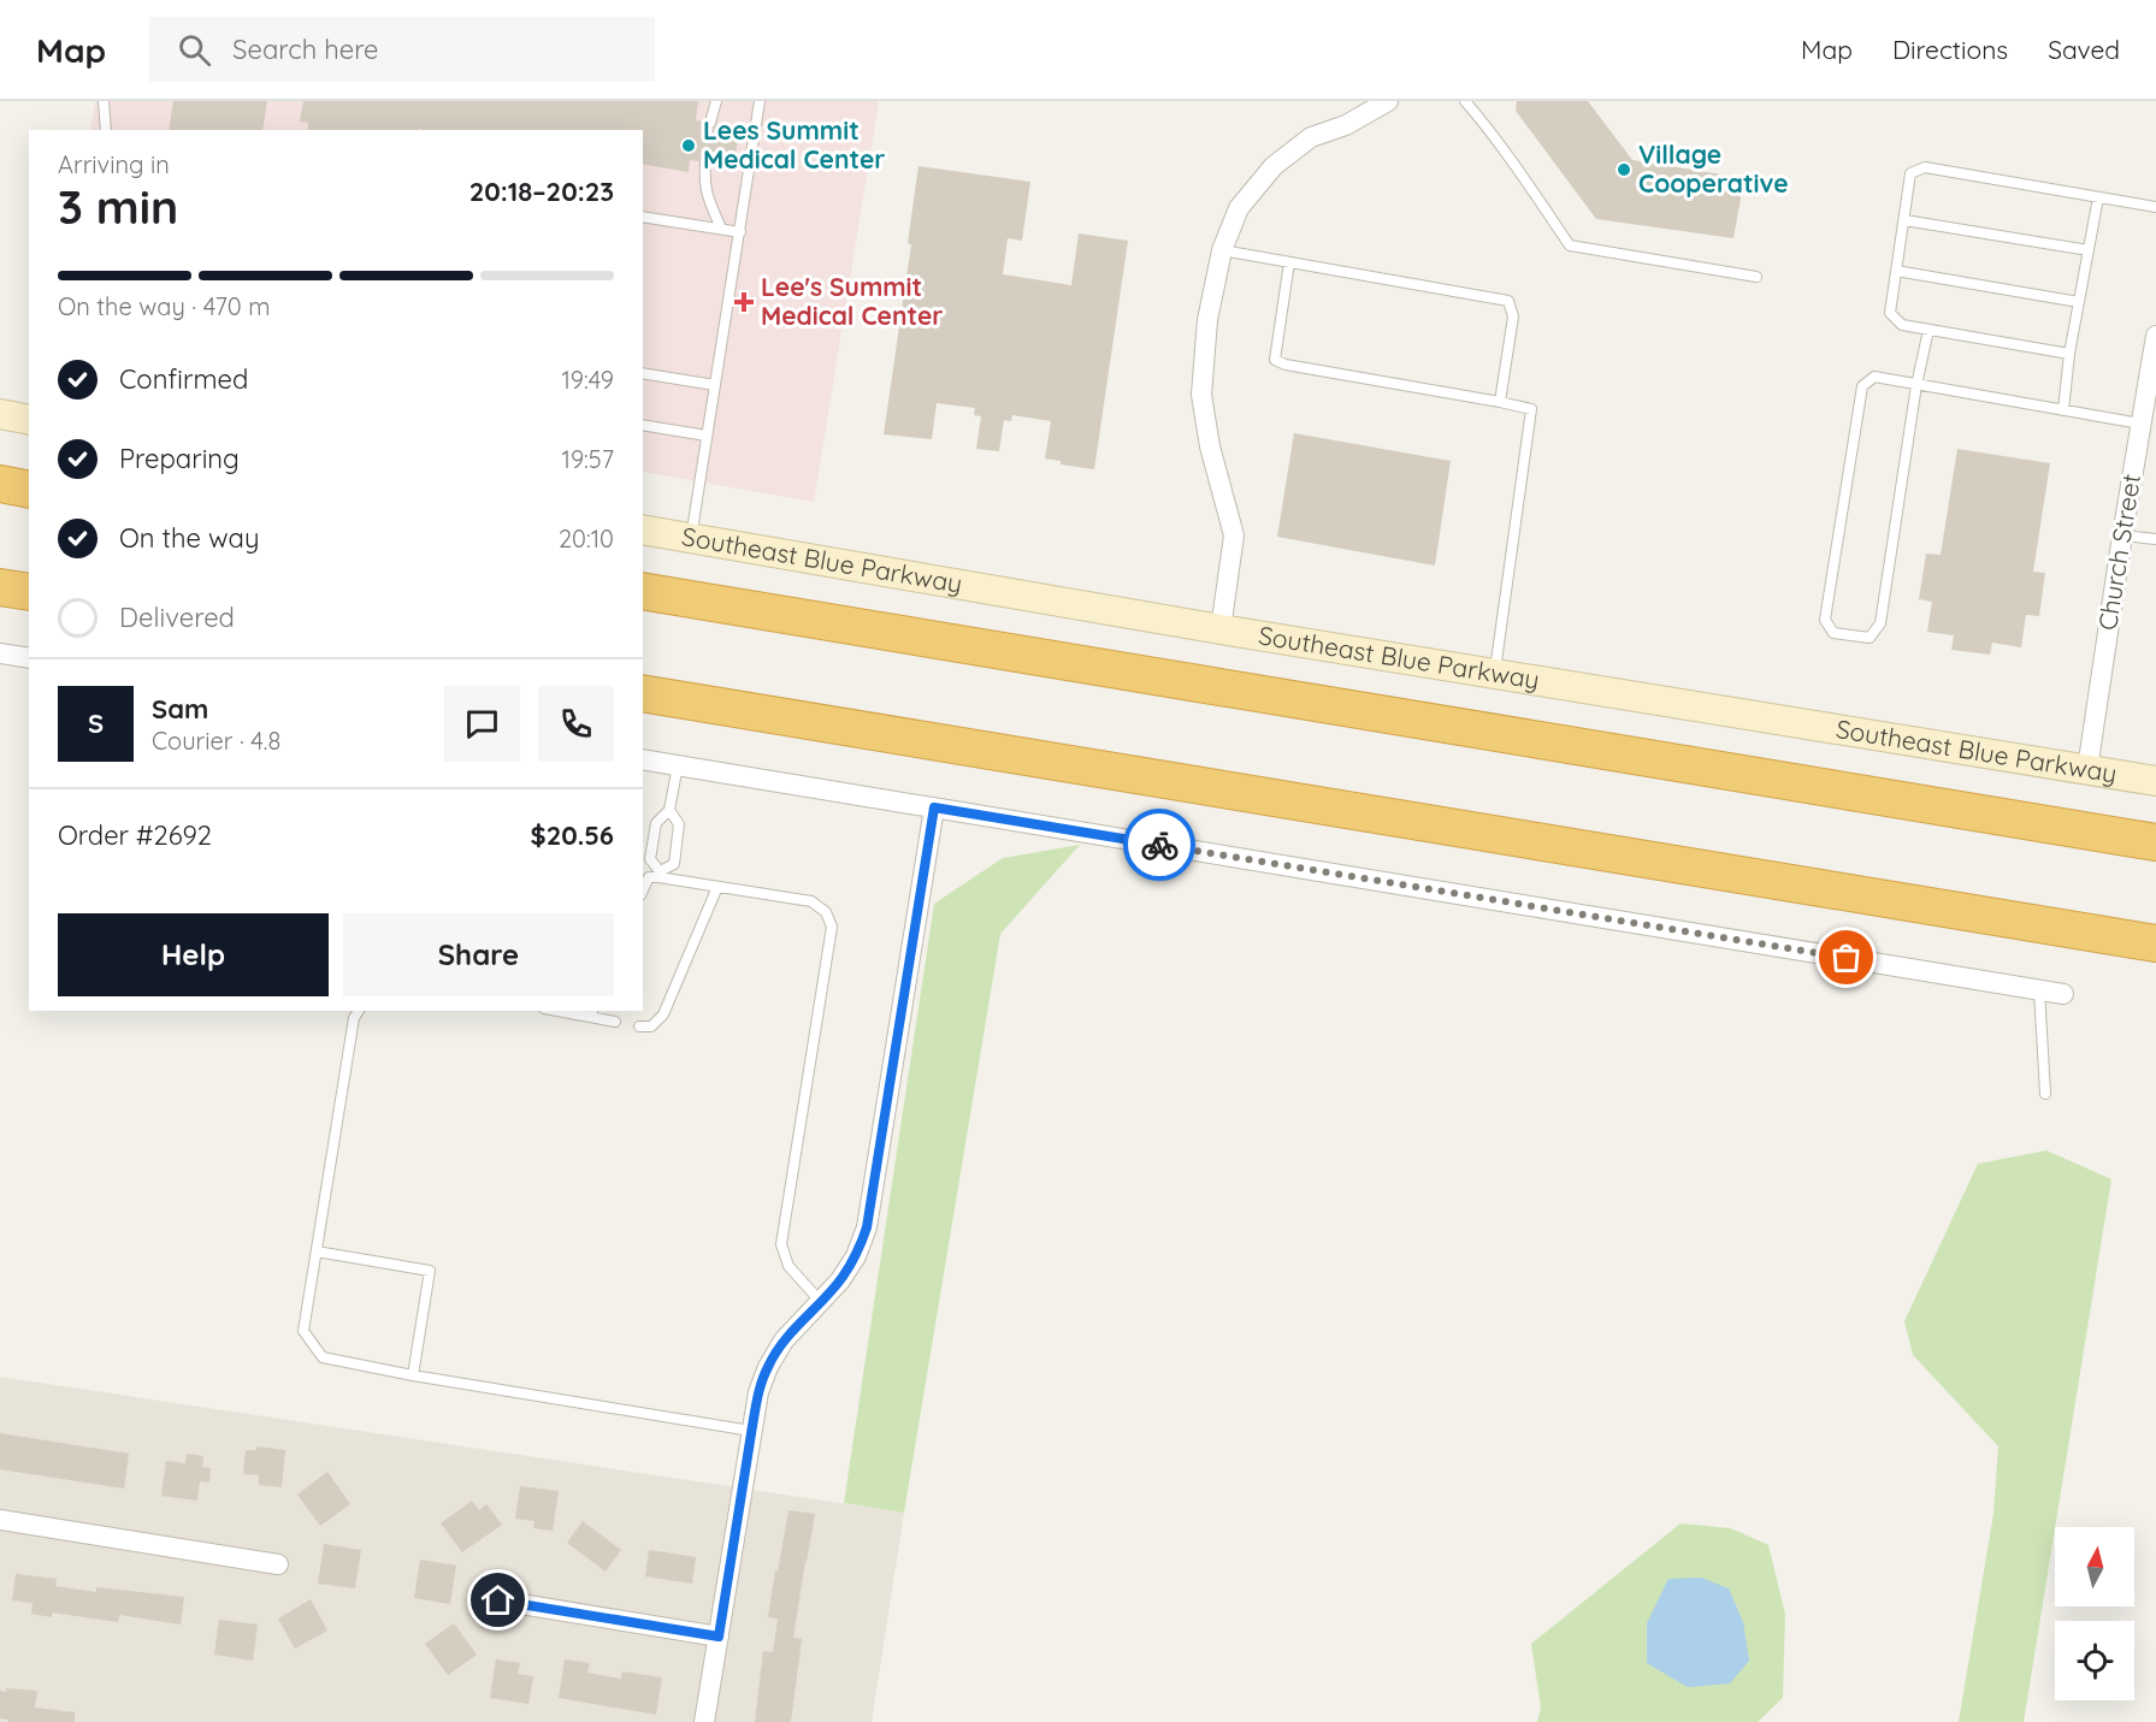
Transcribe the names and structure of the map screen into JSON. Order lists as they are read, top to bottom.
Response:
{
  "streets": {
    "street": ["Church Street", "Southeast Blue Parkway"]
  },
  "crossings": [
    ["Church Street", "Southeast Blue Parkway"]
  ],
  "places": {
    "other": ["Lees Summit Medical Center", "Village Cooperative"],
    "health": ["Lee's Summit Medical Center"]
  },
  "north": "top",
  "page": {
    "header": "Map",
    "search": "Search here",
    "nav": ["Map", "Directions", "Saved"],
    "heading": ["3 min", "Arriving in", "20:18–20:23"],
    "panel": [
      "Sam",
      "Courier · 4.8",
      "Order #2692",
      "$20.56"
    ],
    "bar": "On the way · 470 m",
    "list": [
      ["Confirmed", "19:49"],
      ["Preparing", "19:57"],
      ["On the way", "20:10"],
      "Delivered"
    ],
    "round": "S",
    "buttons": ["Help", "Share"]
  }
}
